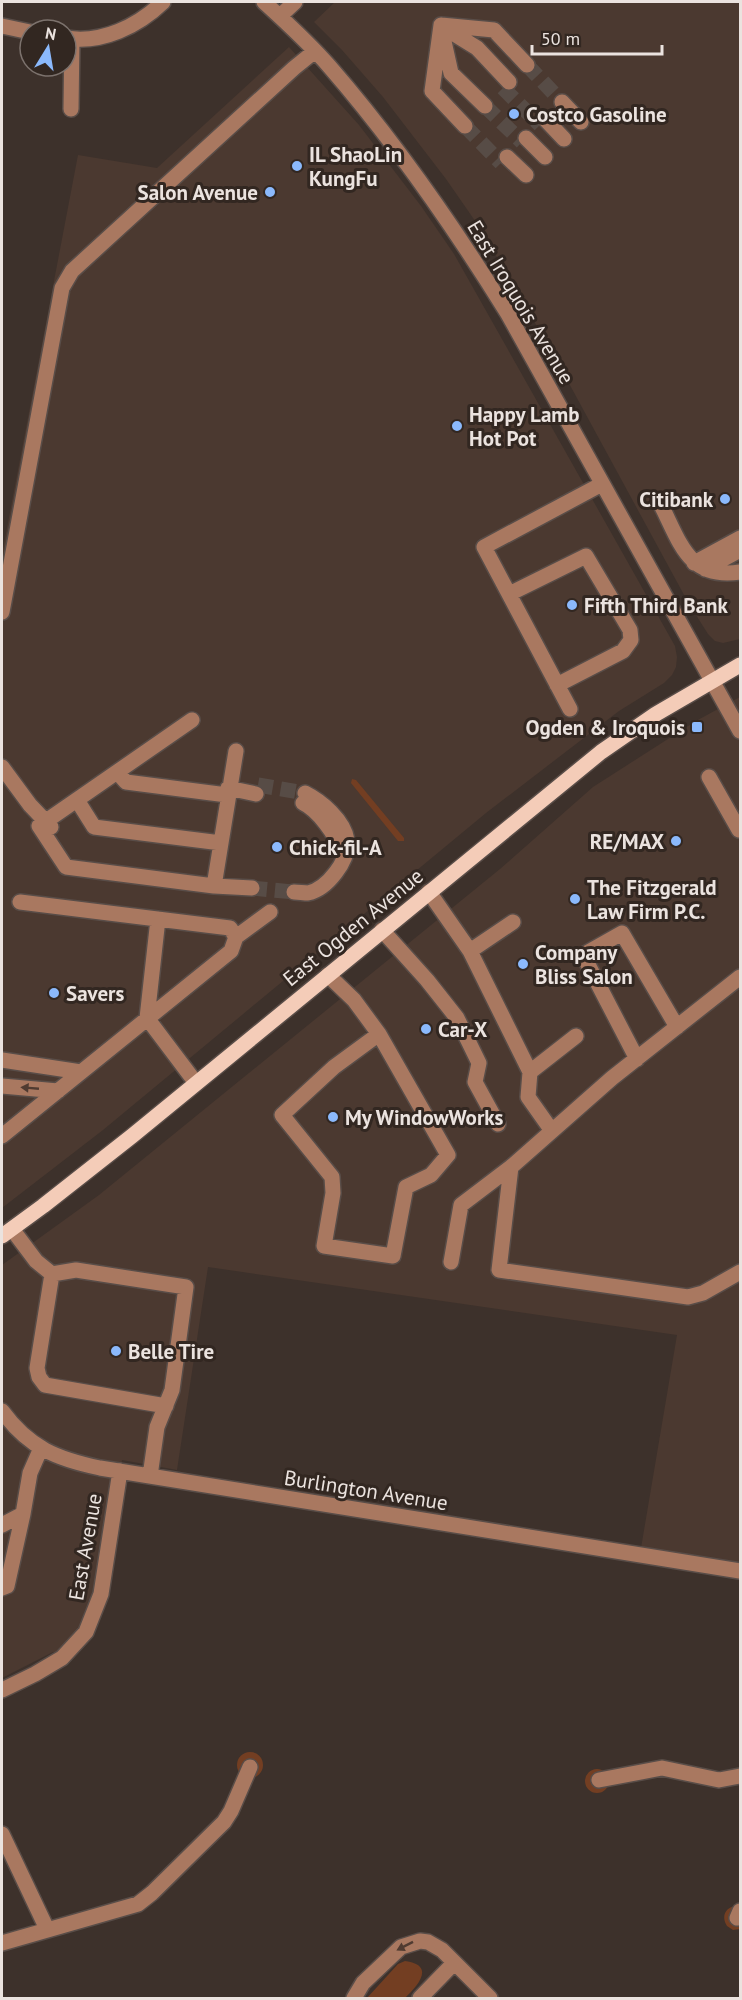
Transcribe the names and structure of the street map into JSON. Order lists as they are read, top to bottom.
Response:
{
  "streets": {
    "main road": ["East Ogden Avenue"],
    "street": ["East Iroquois Avenue", "Burlington Avenue", "East Avenue"]
  },
  "crossings": [
    ["East Iroquois Avenue", "East Ogden Avenue"],
    ["Burlington Avenue", "East Avenue"]
  ],
  "places": {
    "other": [
      "Costco Gasoline",
      "IL ShaoLin KungFu",
      "Salon Avenue",
      "Happy Lamb Hot Pot",
      "Citibank",
      "Fifth Third Bank",
      "RE/MAX",
      "Chick-fil-A",
      "The Fitzgerald Law Firm P.C.",
      "Company Bliss Salon",
      "Savers",
      "Car-X",
      "My WindowWorks",
      "Belle Tire"
    ],
    "transit": ["Ogden & Iroquois"]
  },
  "scale_bar": "50 m",
  "north": "top"
}
